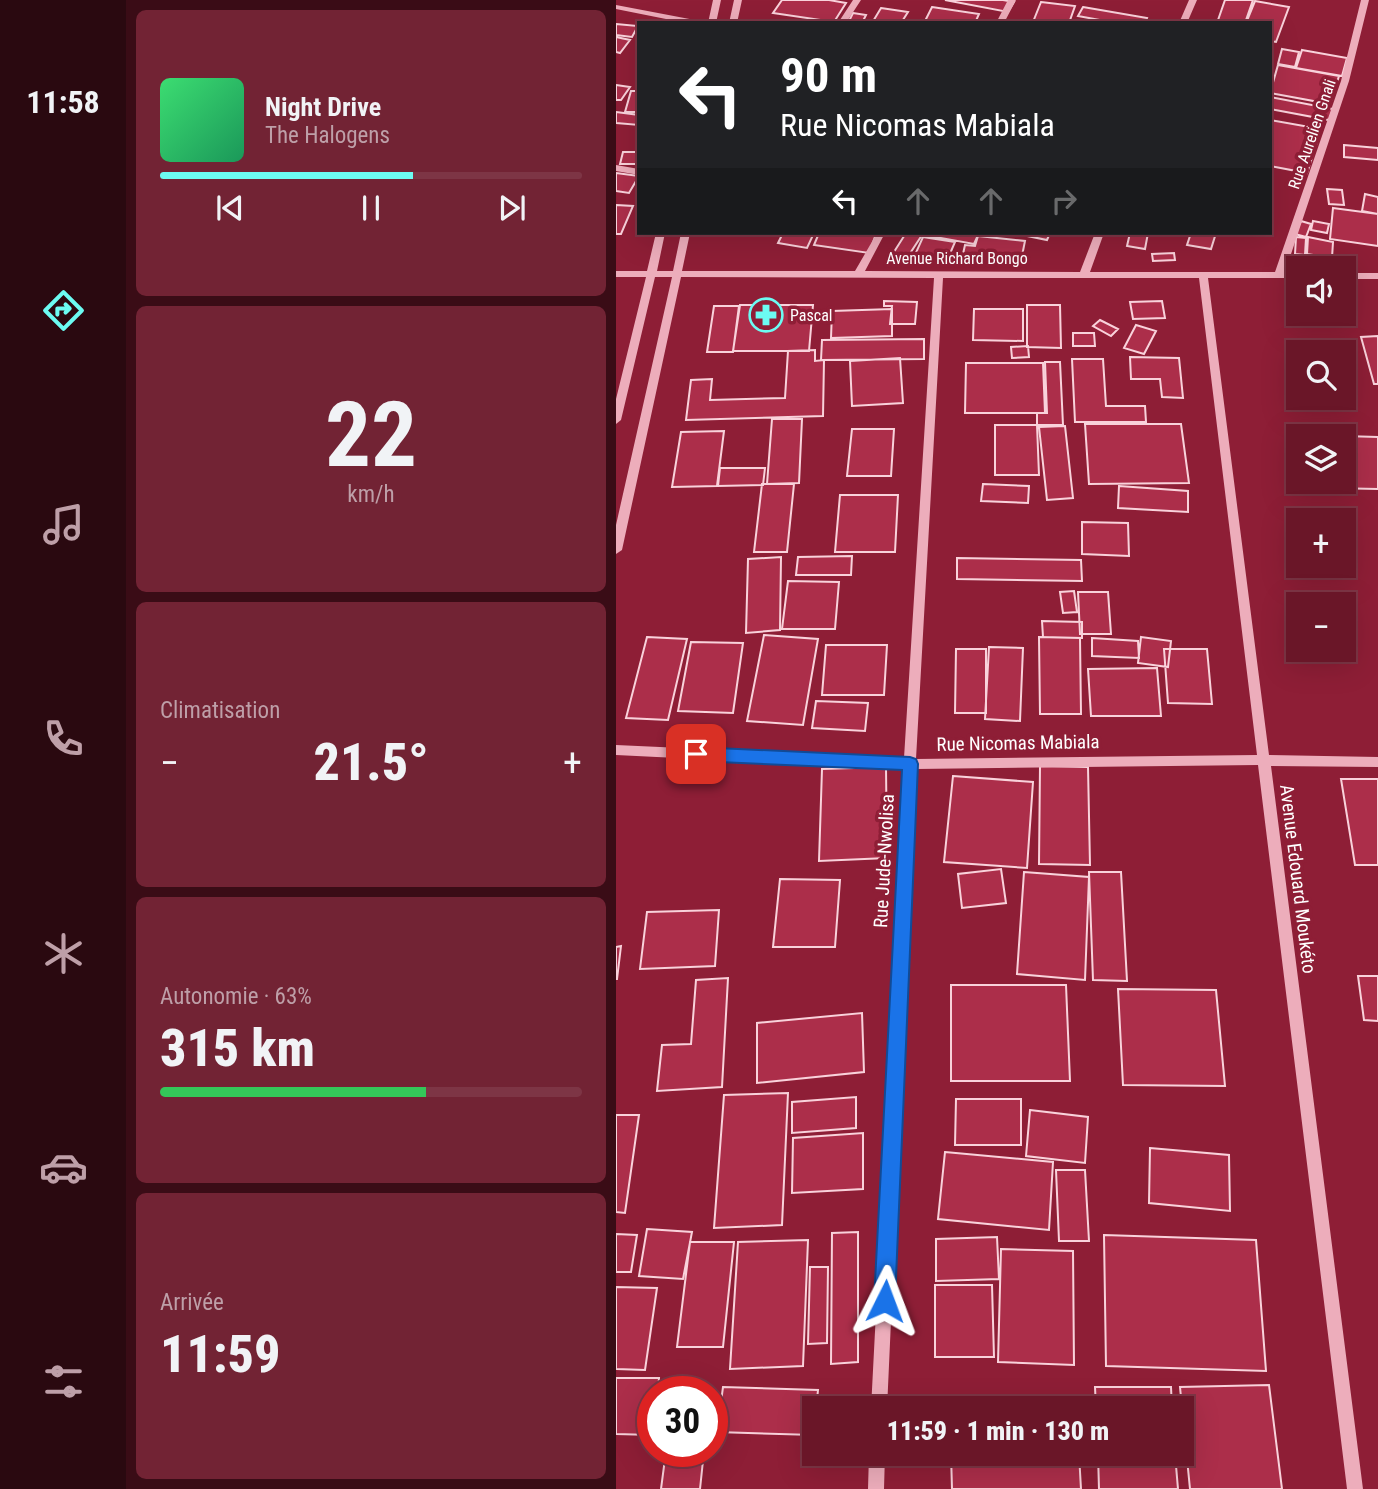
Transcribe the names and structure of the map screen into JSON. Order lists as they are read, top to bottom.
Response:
{
  "streets": {
    "street": [
      "Rue Aurelien Gnali",
      "Avenue Richard Bongo",
      "Rue Nicomas Mabiala",
      "Rue Jude-Nwolisa",
      "Avenue Edouard Moukéto"
    ]
  },
  "crossings": [
    ["Rue Aurelien Gnali", "Avenue Richard Bongo"],
    ["Avenue Richard Bongo", "Rue Jude-Nwolisa"],
    ["Avenue Richard Bongo", "Avenue Edouard Moukéto"],
    ["Rue Nicomas Mabiala", "Rue Jude-Nwolisa"],
    ["Rue Nicomas Mabiala", "Avenue Edouard Moukéto"]
  ],
  "places": {
    "pharmacy": ["Pascal"]
  },
  "page": {
    "tabs": "11:58",
    "turn": ["90 m", "Rue Nicomas Mabiala"],
    "song": ["Night Drive", "The Halogens"],
    "map_buttons": ["+", "−"],
    "tile": [
      ["22", "km/h"],
      "Climatisation",
      ["Autonomie · 63%", "315 km"],
      ["Arrivée", "11:59"]
    ],
    "heat": ["−", "21.5°", "+"],
    "limit": "30",
    "trip": "11:59 · 1 min · 130 m"
  }
}
